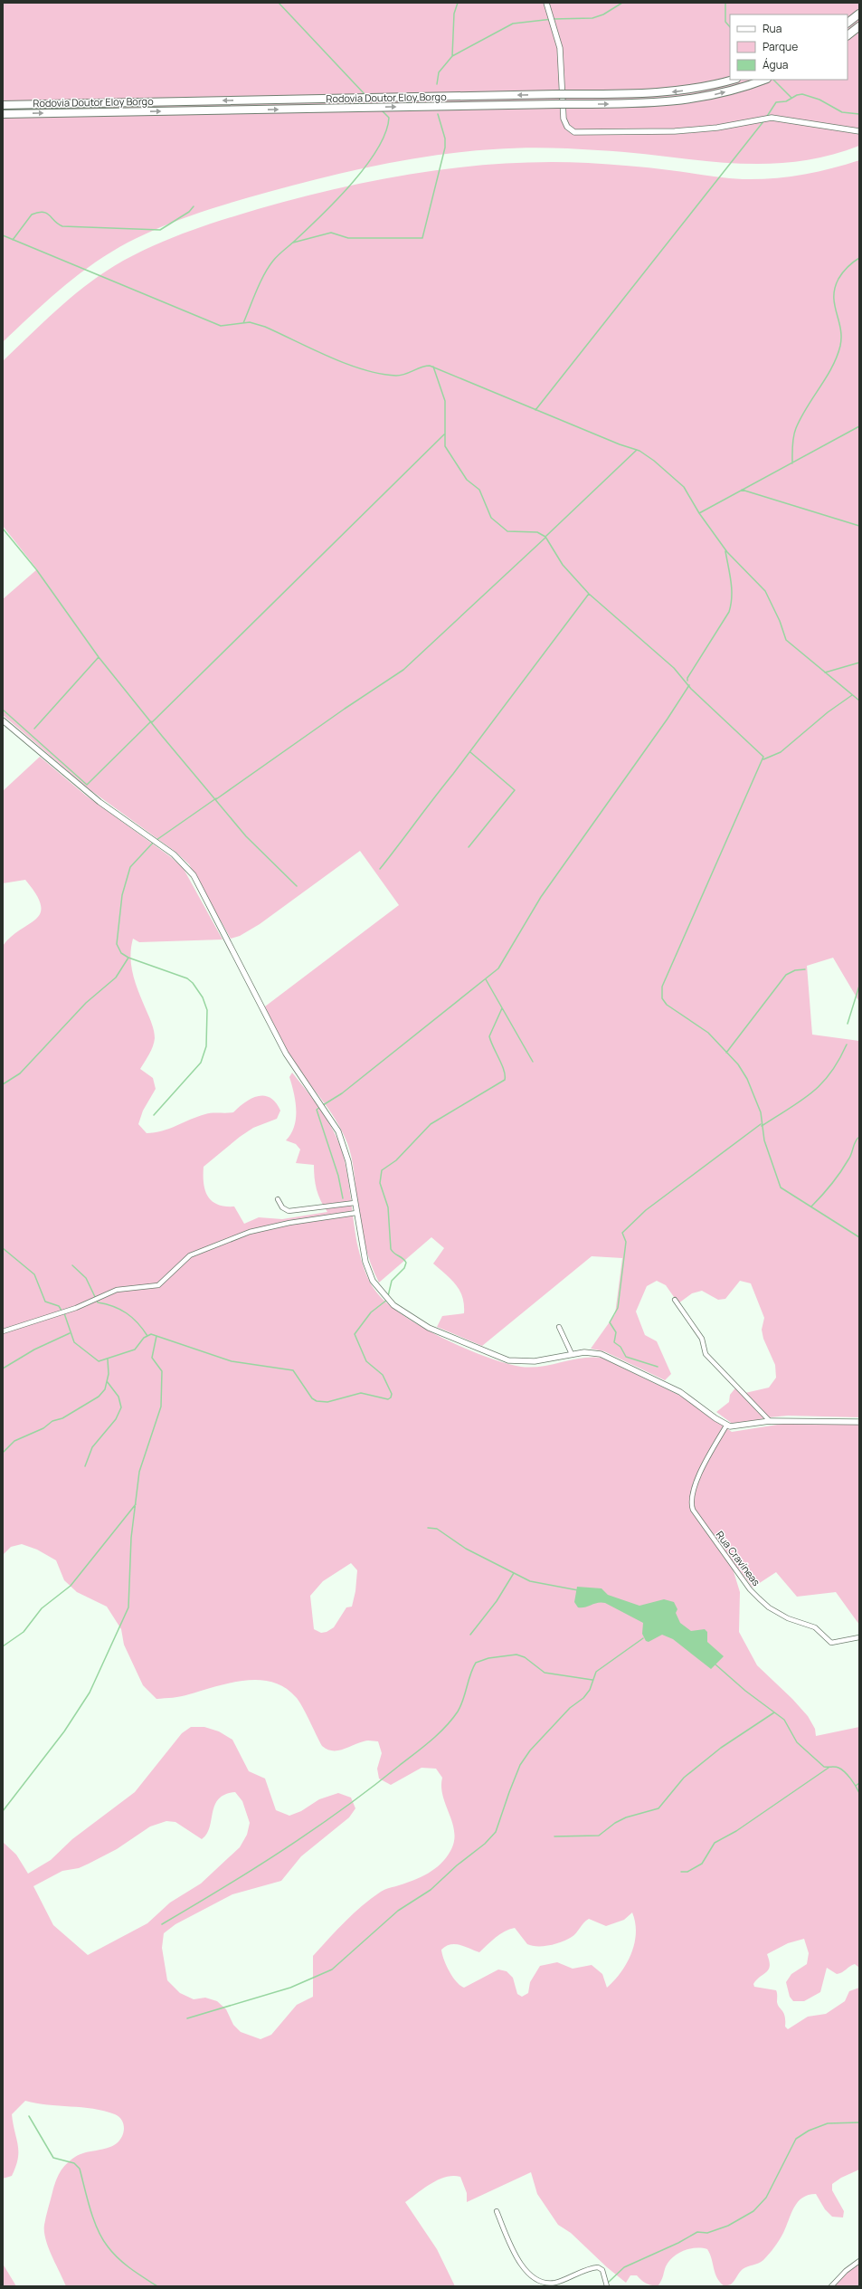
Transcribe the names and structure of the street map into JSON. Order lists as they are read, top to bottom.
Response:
{
  "streets": {
    "highway": ["Rodovia Doutor Eloy Borgo"],
    "street": ["Rua Cravíneas"]
  },
  "legend": ["Rua", "Parque", "Água"]
}
